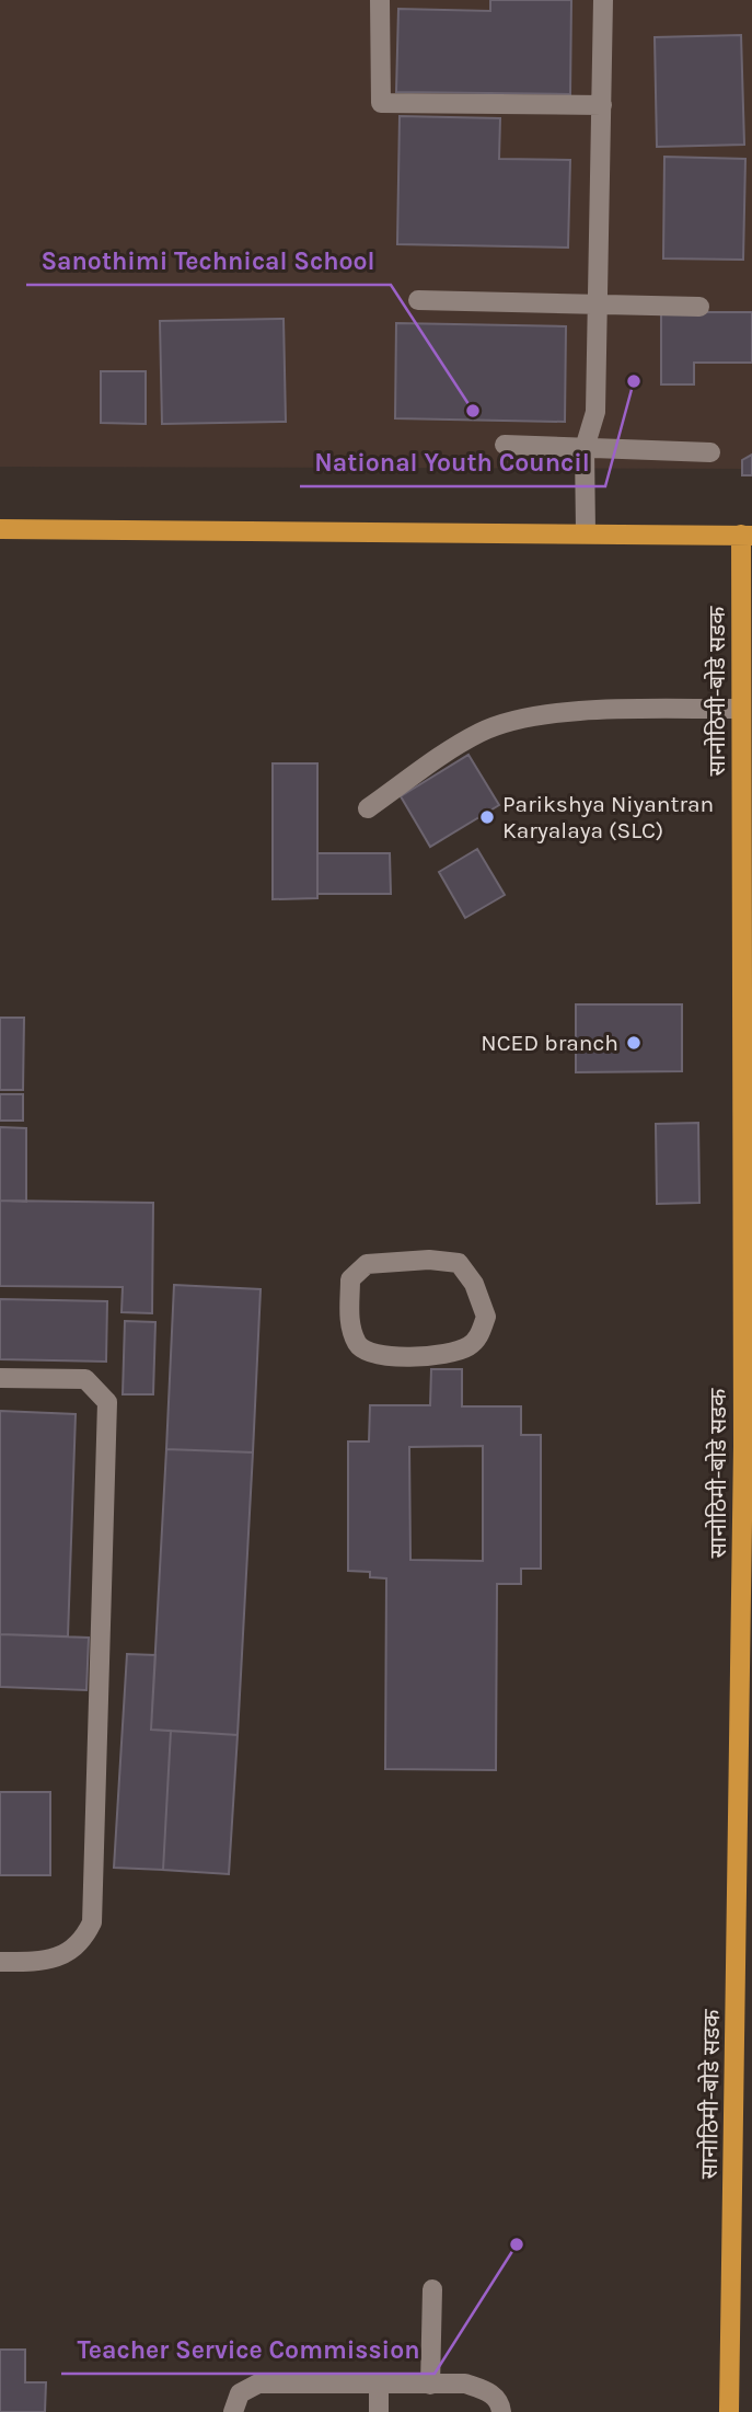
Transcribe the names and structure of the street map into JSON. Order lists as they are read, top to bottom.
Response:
{
  "streets": {
    "main road": ["सानोठिमी-बोडे सडक"]
  },
  "places": [
    "National Youth Council",
    "Sanothimi Technical School",
    "Parikshya Niyantran Karyalaya (SLC)",
    "NCED branch",
    "Teacher Service Commission"
  ]
}
